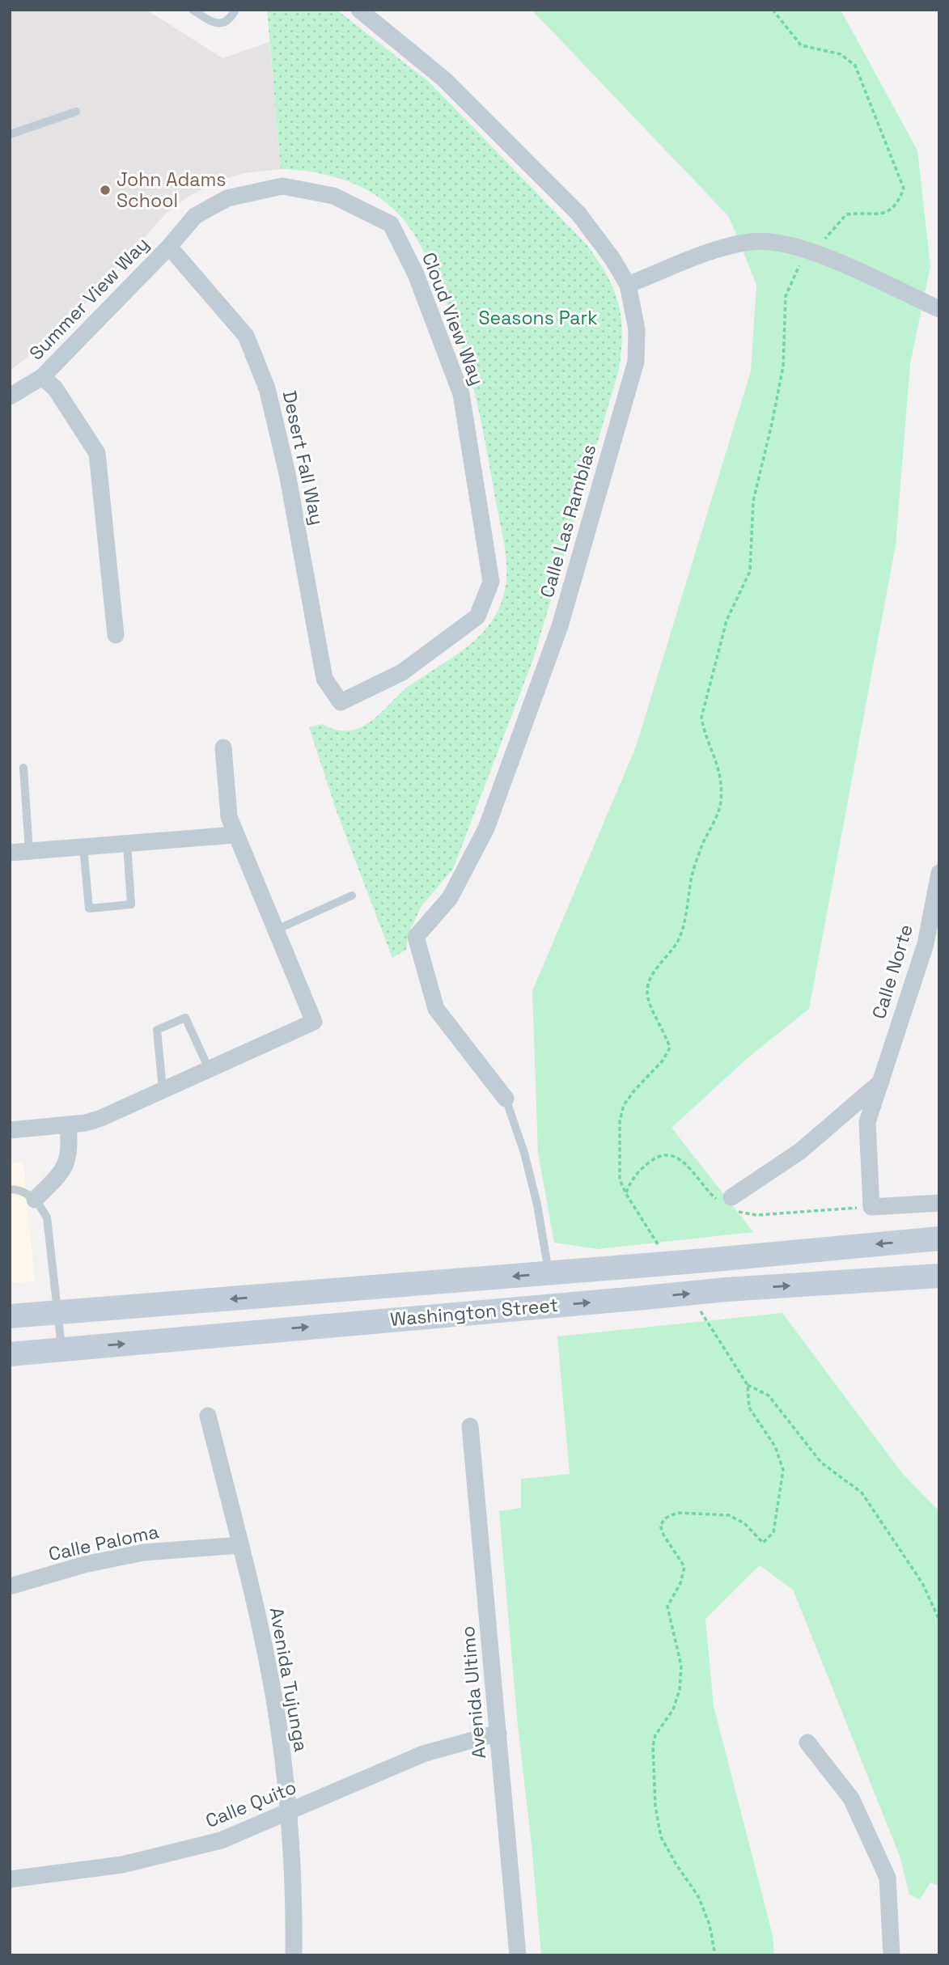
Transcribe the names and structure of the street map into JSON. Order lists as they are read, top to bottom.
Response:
{
  "streets": {
    "main road": ["Washington Street"],
    "street": [
      "Summer View Way",
      "Cloud View Way",
      "Desert Fall Way",
      "Calle Las Ramblas",
      "Calle Norte",
      "Calle Paloma",
      "Avenida Tujunga",
      "Avenida Ultimo",
      "Calle Quito"
    ]
  },
  "crossings": [
    ["Summer View Way", "Cloud View Way"],
    ["Summer View Way", "Desert Fall Way"],
    ["Cloud View Way", "Desert Fall Way"],
    ["Calle Paloma", "Avenida Tujunga"],
    ["Avenida Tujunga", "Calle Quito"],
    ["Avenida Ultimo", "Calle Quito"]
  ],
  "parks": ["Seasons Park"],
  "places": ["John Adams School"]
}
